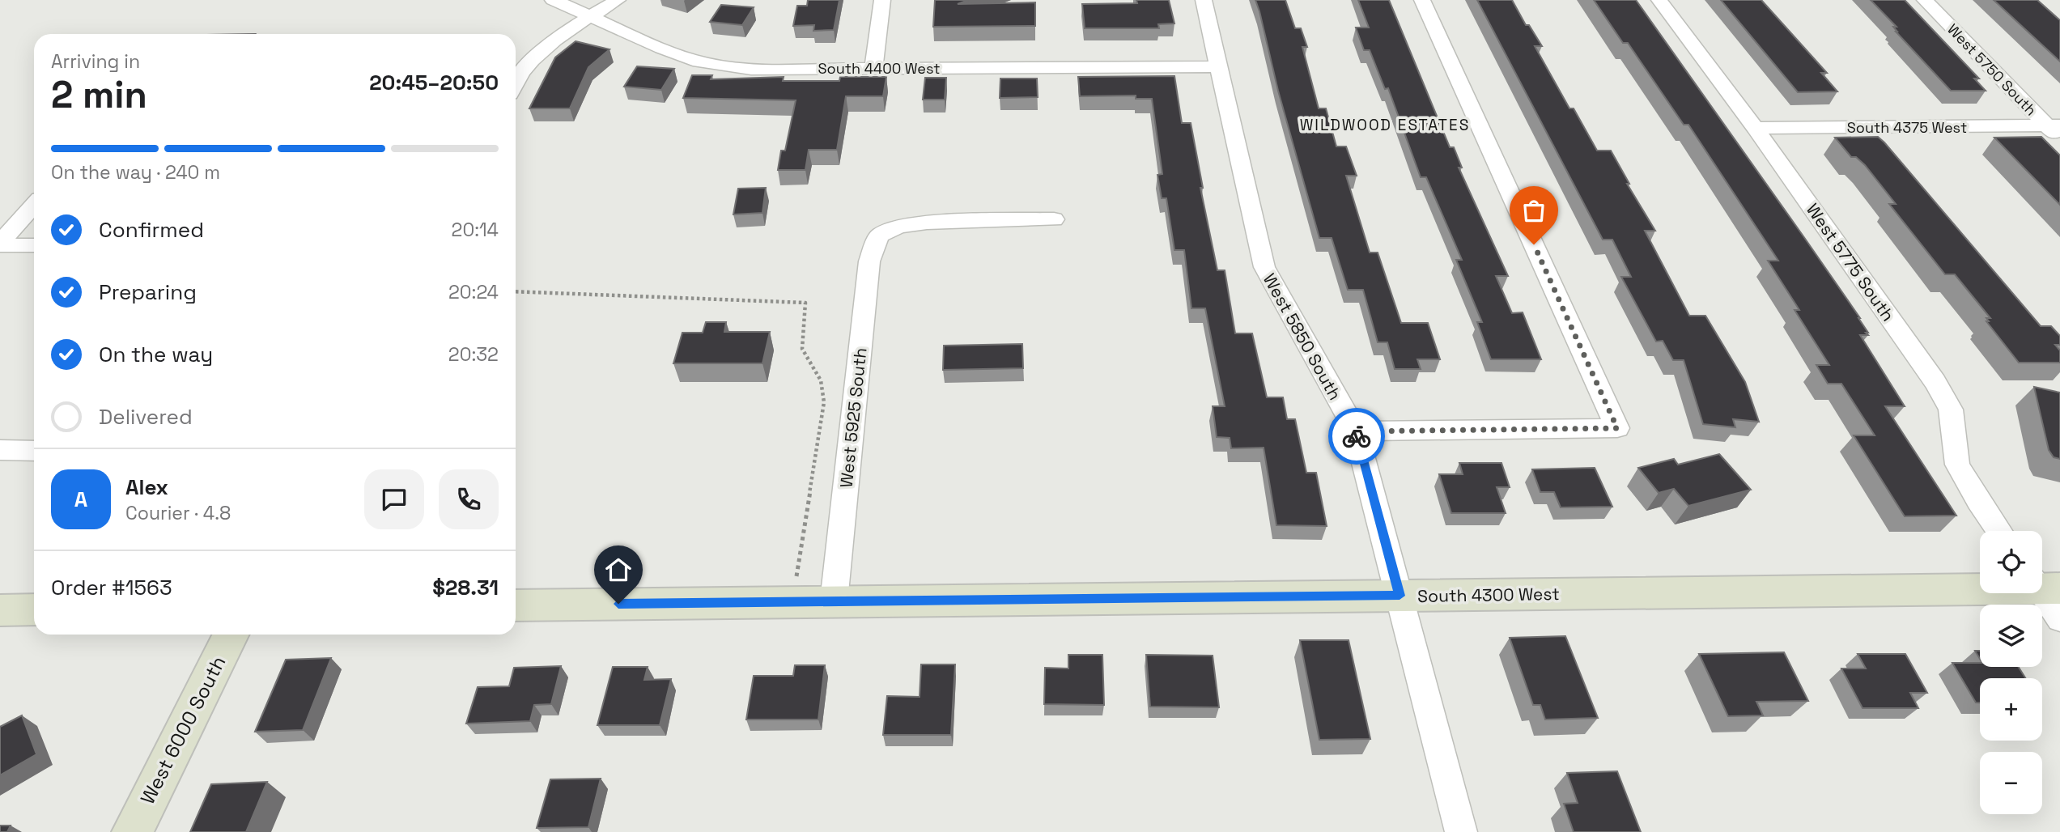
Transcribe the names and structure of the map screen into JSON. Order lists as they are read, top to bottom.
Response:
{
  "streets": {
    "main road": ["South 4300 West", "West 6000 South"],
    "street": [
      "South 4400 West",
      "West 5750 South",
      "South 4375 West",
      "West 5775 South",
      "West 5850 South",
      "West 5925 South"
    ]
  },
  "crossings": [
    ["South 4400 West", "West 5850 South"],
    ["West 5750 South", "South 4375 West"],
    ["South 4375 West", "West 5775 South"],
    ["West 5850 South", "South 4300 West"],
    ["West 5925 South", "South 4300 West"]
  ],
  "districts": ["WILDWOOD ESTATES"],
  "page": {
    "heading": ["2 min", "Arriving in", "20:45–20:50"],
    "panel": [
      "Alex",
      "Courier · 4.8",
      "Order #1563",
      "$28.31"
    ],
    "bar": "On the way · 240 m",
    "list": [
      ["Confirmed", "20:14"],
      ["Preparing", "20:24"],
      ["On the way", "20:32"],
      "Delivered"
    ],
    "round": "A",
    "map_buttons": ["+", "−"]
  }
}
